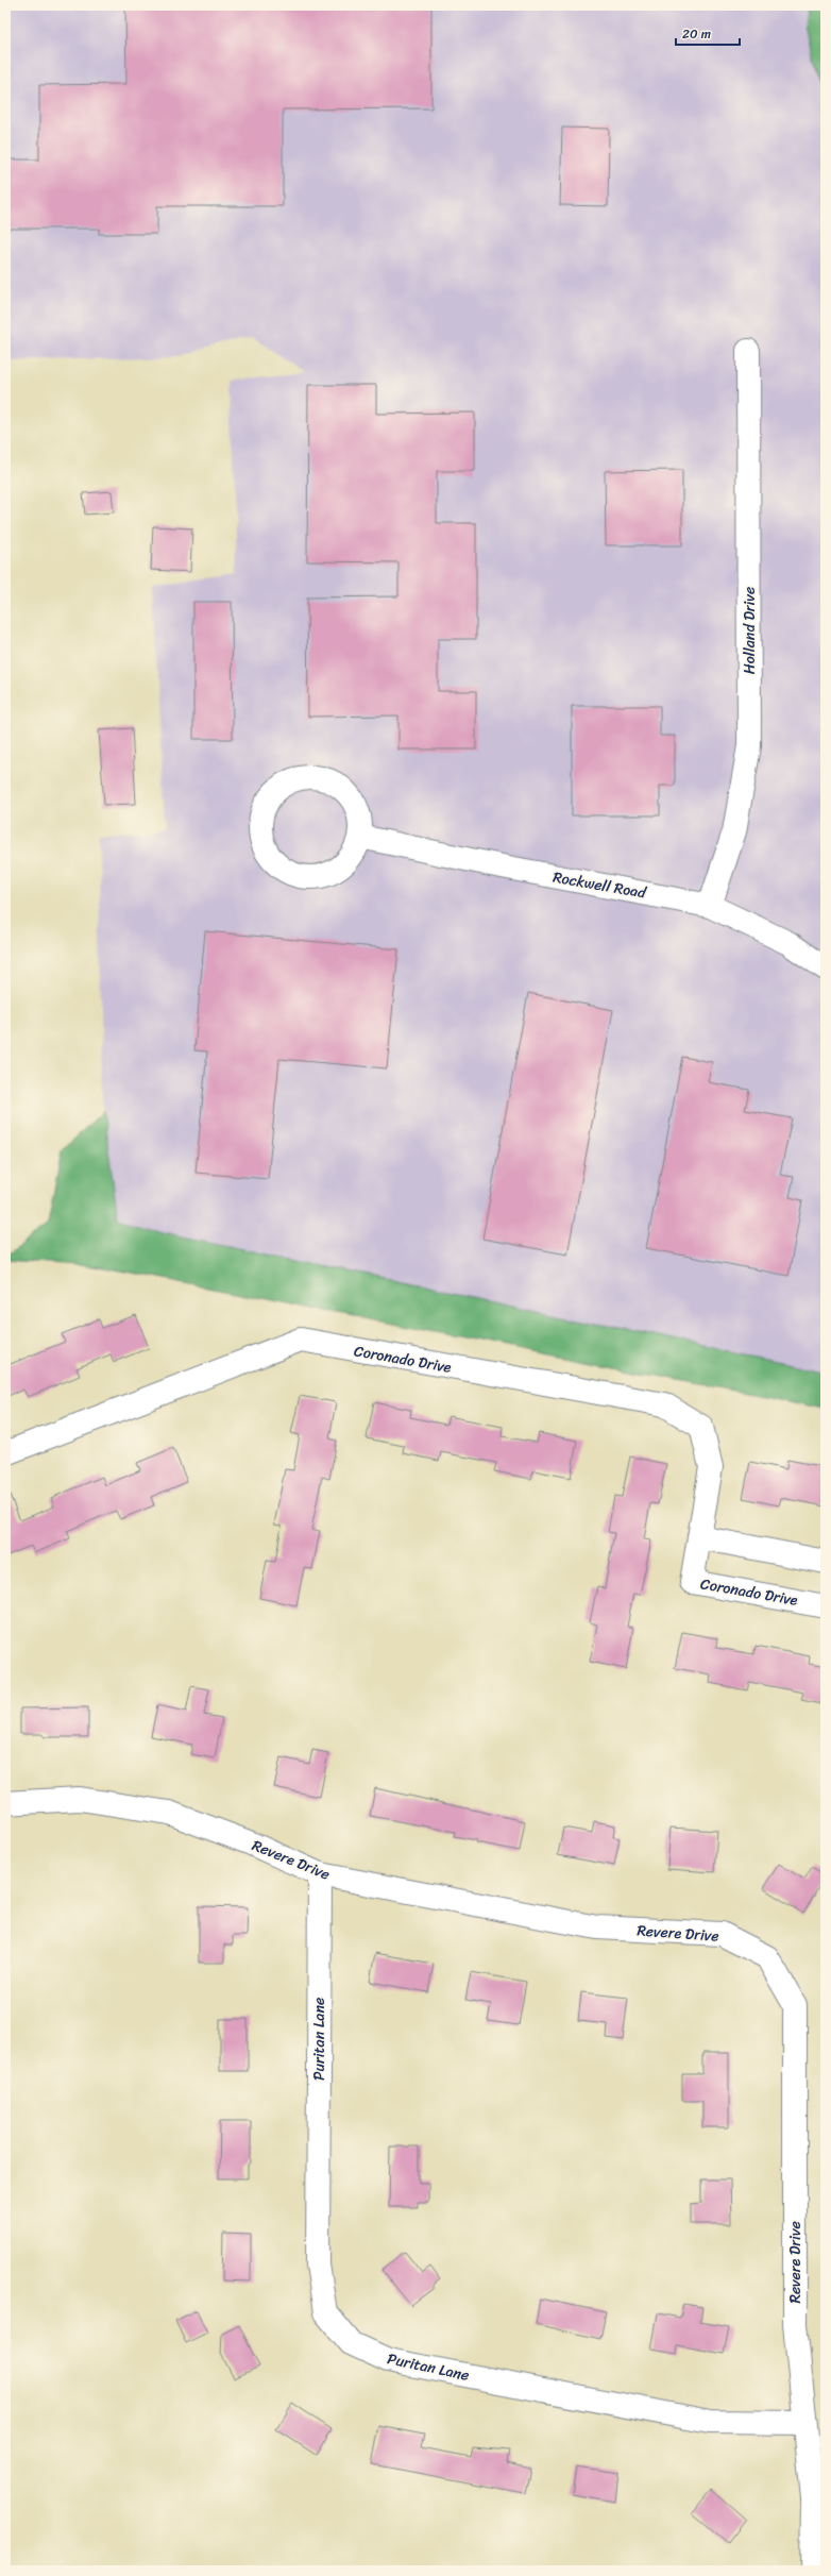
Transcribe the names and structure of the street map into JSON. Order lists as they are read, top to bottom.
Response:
{
  "streets": {
    "street": [
      "Holland Drive",
      "Rockwell Road",
      "Coronado Drive",
      "Revere Drive",
      "Puritan Lane"
    ]
  },
  "crossings": [
    ["Holland Drive", "Rockwell Road"],
    ["Revere Drive", "Puritan Lane"]
  ],
  "scale_bar": "20 m"
}
